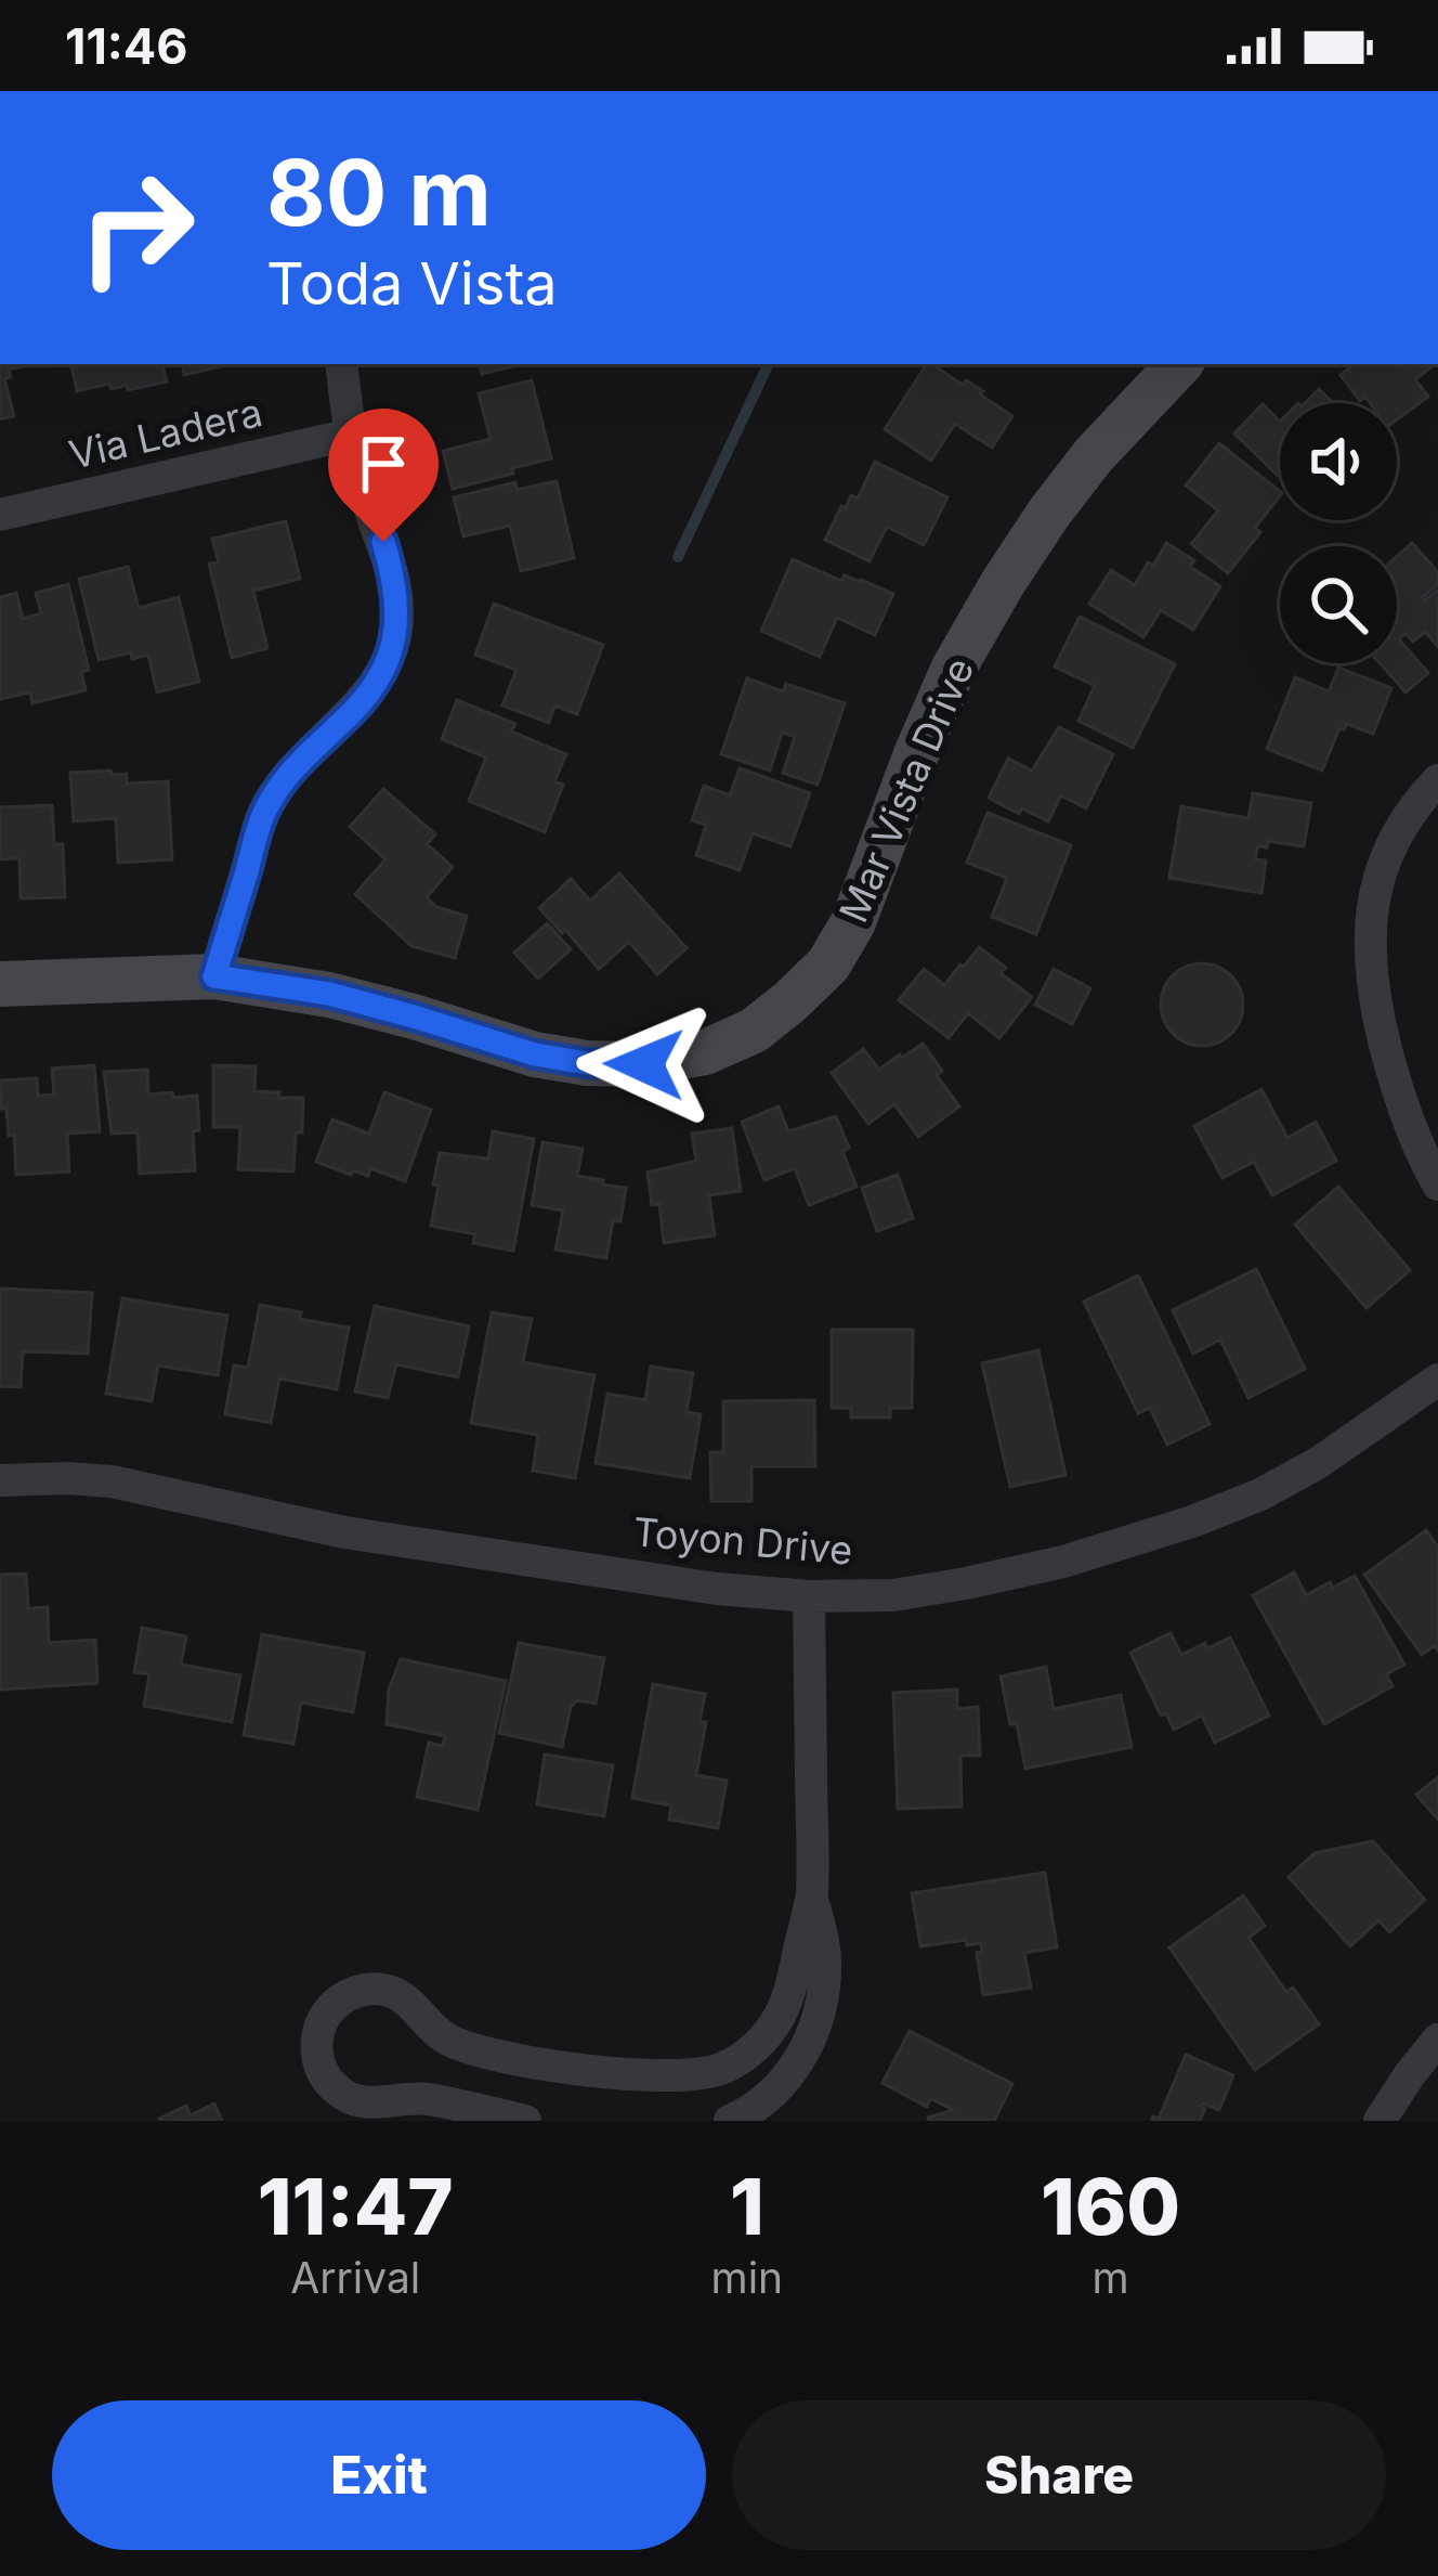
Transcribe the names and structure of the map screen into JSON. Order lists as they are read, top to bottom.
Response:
{
  "streets": {
    "street": ["Via Ladera", "Mar Vista Drive", "Toyon Drive"]
  },
  "page": {
    "status": "11:46",
    "turn": ["80 m", "Toda Vista"],
    "eta": [
      "11:47",
      "Arrival",
      "1",
      "min",
      "160",
      "m"
    ],
    "buttons": ["Exit", "Share"]
  }
}
